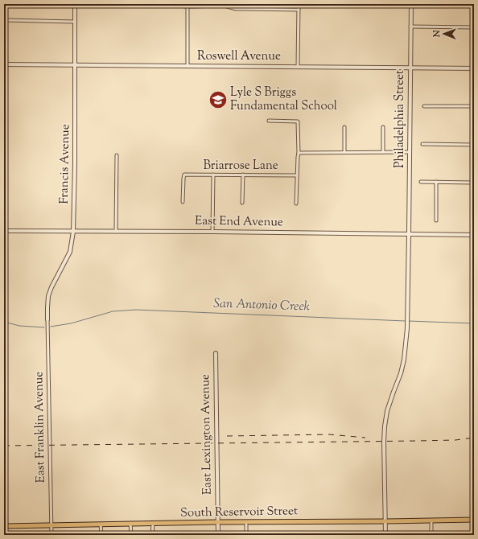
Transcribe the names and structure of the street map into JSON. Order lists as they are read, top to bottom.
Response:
{
  "streets": {
    "main road": ["South Reservoir Street"],
    "street": [
      "Roswell Avenue",
      "Philadelphia Street",
      "Francis Avenue",
      "Briarrose Lane",
      "East End Avenue",
      "East Franklin Avenue",
      "East Lexington Avenue"
    ]
  },
  "crossings": [
    ["Roswell Avenue", "Philadelphia Street"],
    ["Roswell Avenue", "Francis Avenue"],
    ["Philadelphia Street", "East End Avenue"],
    ["Philadelphia Street", "South Reservoir Street"],
    ["Francis Avenue", "East End Avenue"],
    ["Francis Avenue", "East Franklin Avenue"],
    ["East Franklin Avenue", "South Reservoir Street"],
    ["East Lexington Avenue", "South Reservoir Street"]
  ],
  "water": ["San Antonio Creek"],
  "places": {
    "school or university": ["Lyle S Briggs Fundamental School"]
  },
  "north": "left"
}
